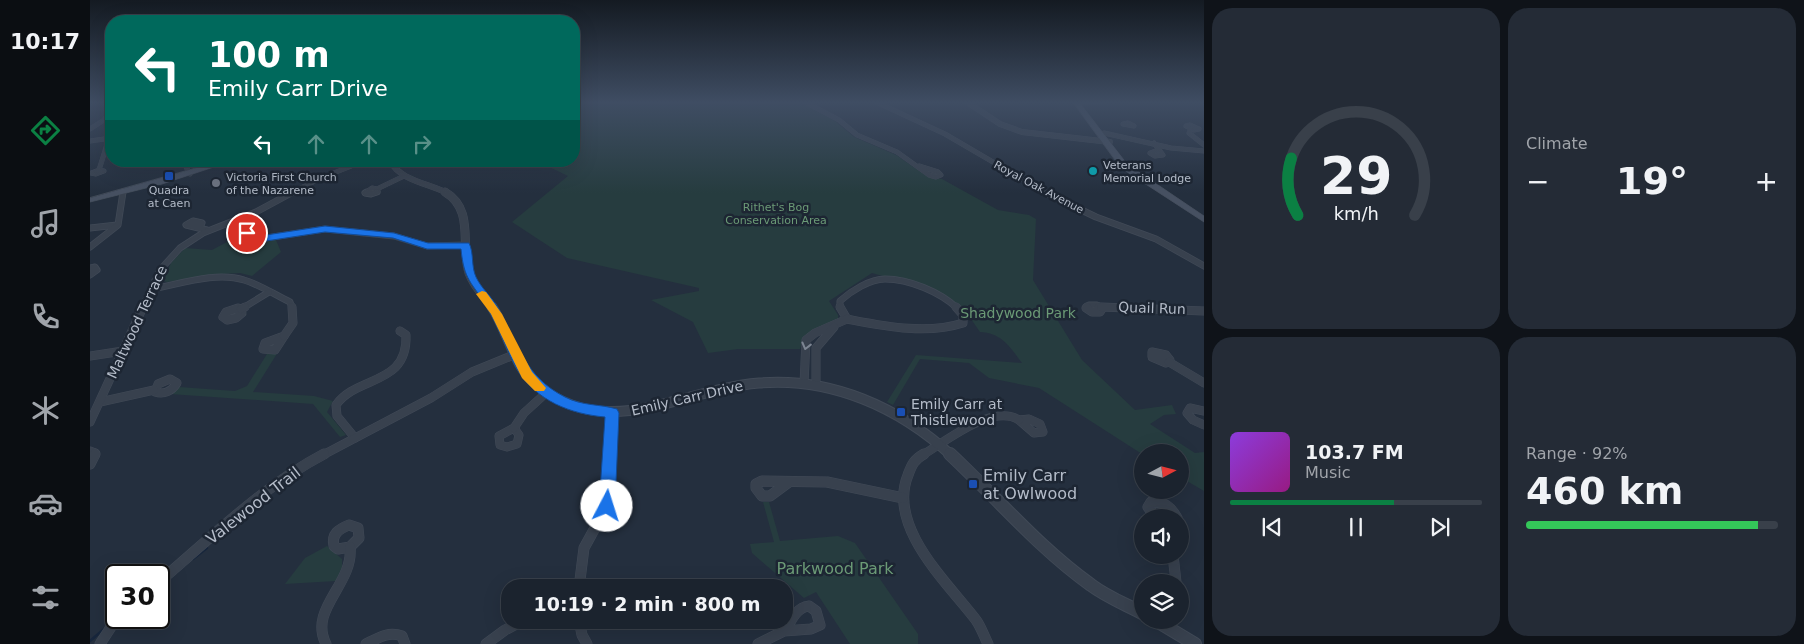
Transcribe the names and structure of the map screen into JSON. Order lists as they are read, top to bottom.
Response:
{
  "streets": {
    "street": [
      "Royal Oak Avenue",
      "Quail Run",
      "Maltwood Terrace",
      "Emily Carr Drive",
      "Valewood Trail"
    ]
  },
  "crossings": [
    ["Emily Carr Drive", "Valewood Trail"]
  ],
  "parks": ["Rithet's Bog Conservation Area", "Shadywood Park", "Parkwood Park"],
  "places": {
    "other": ["Veterans Memorial Lodge", "Victoria First Church of the Nazarene"],
    "transit": ["Quadra at Caen", "Emily Carr at Thistlewood", "Emily Carr at Owlwood"]
  },
  "north": "right",
  "page": {
    "tabs": "10:17",
    "tile": [
      "Climate",
      ["Range · 92%", "460 km"]
    ],
    "turn": ["100 m", "Emily Carr Drive"],
    "heat": ["−", "19°", "+"],
    "song": ["103.7 FM", "Music"],
    "limit": "30",
    "trip": "10:19 · 2 min · 800 m",
    "gauge": ["29", "km/h"]
  }
}
